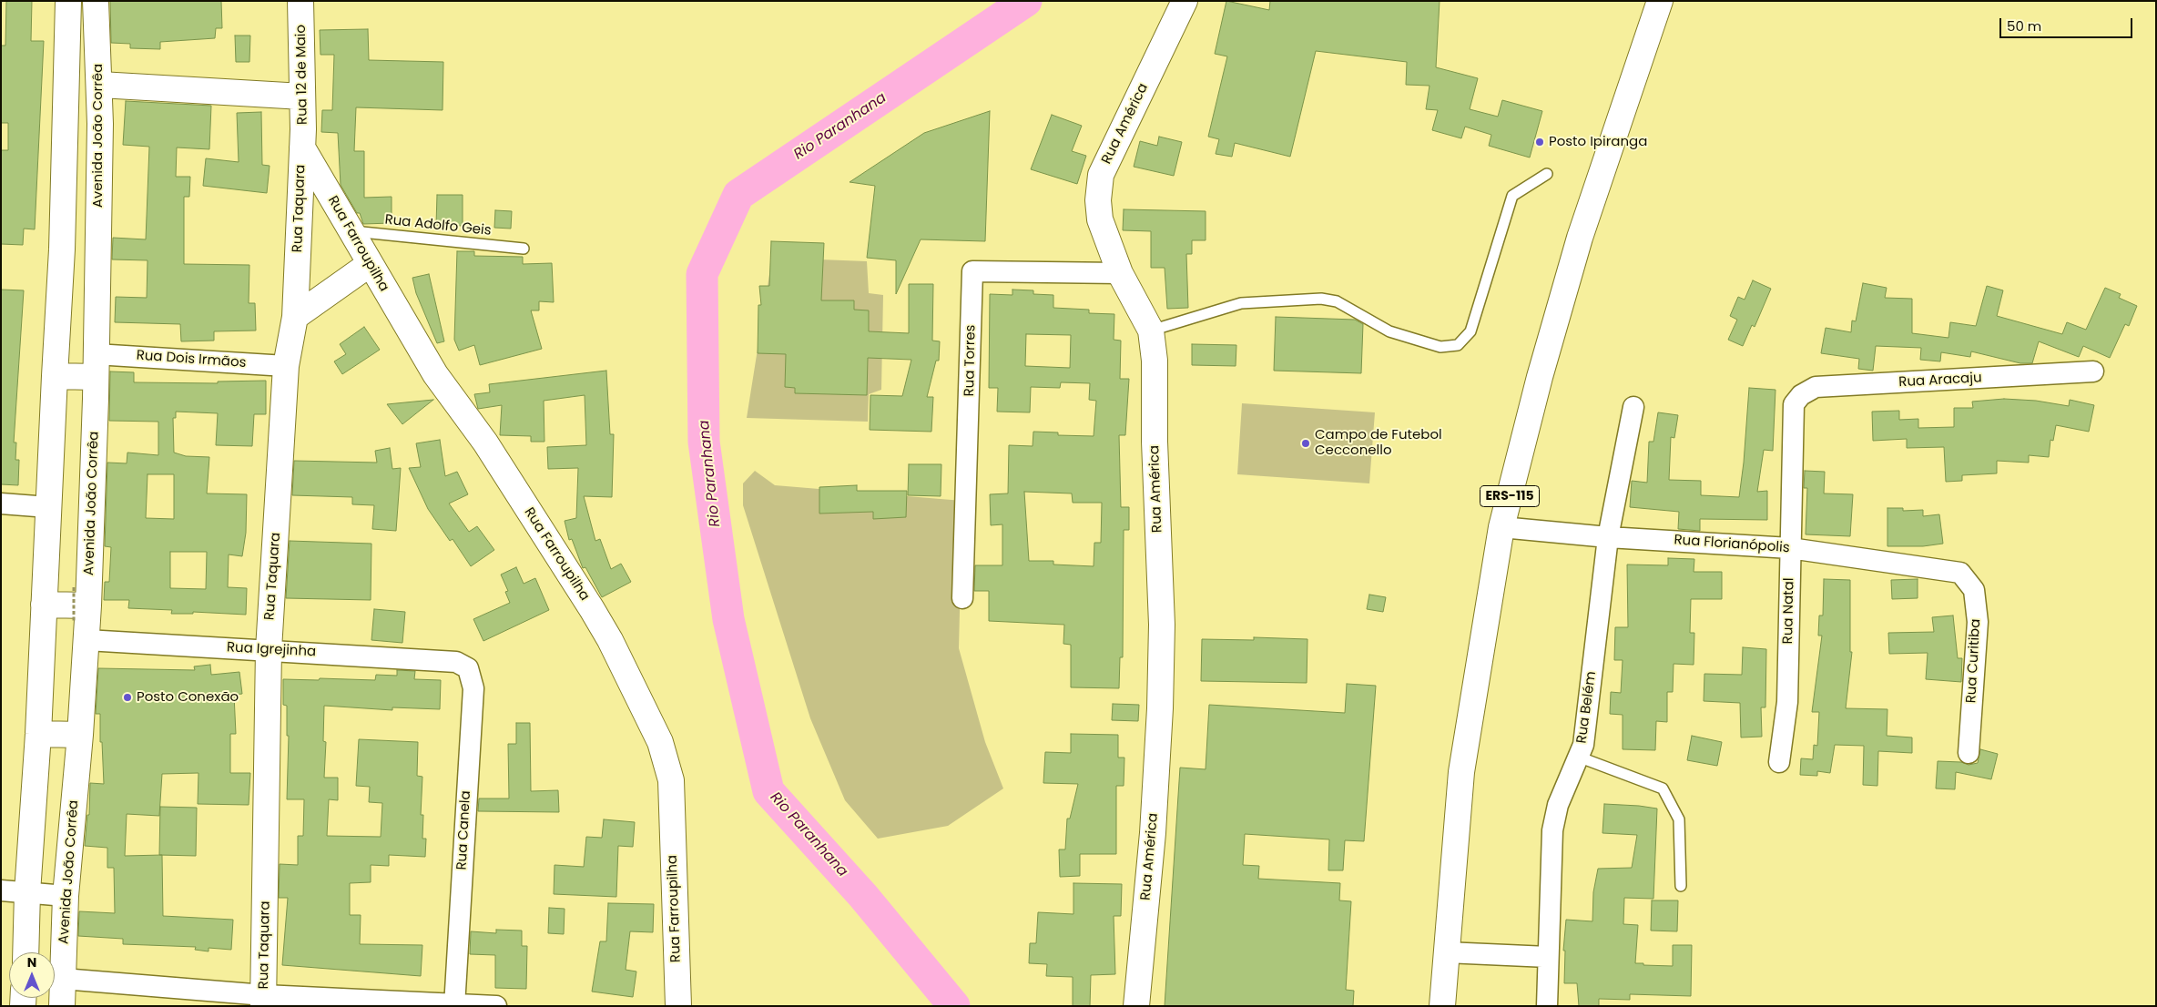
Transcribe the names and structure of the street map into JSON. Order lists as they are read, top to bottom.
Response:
{
  "streets": {
    "street": [
      "Rua 12 de Maio",
      "Rua América",
      "Avenida João Corrêa",
      "Rua Taquara",
      "Rua Farroupilha",
      "Rua Dois Irmãos",
      "Rua Torres",
      "Rua Aracaju",
      "ERS-115",
      "Rua Florianópolis",
      "Rua Natal",
      "Rua Igrejinha",
      "Rua Curitiba",
      "Rua Belém",
      "Rua Canela"
    ],
    "lane": ["Rua Adolfo Geis"]
  },
  "crossings": [
    ["Rua 12 de Maio", "Rua Taquara"],
    ["Rua 12 de Maio", "Rua Farroupilha"],
    ["Rua América", "Rua Torres"],
    ["Avenida João Corrêa", "Rua Dois Irmãos"],
    ["Avenida João Corrêa", "Rua Igrejinha"],
    ["Rua Taquara", "Rua Farroupilha"],
    ["Rua Taquara", "Rua Dois Irmãos"],
    ["Rua Taquara", "Rua Igrejinha"],
    ["Rua Adolfo Geis", "Rua Farroupilha"],
    ["Rua Aracaju", "Rua Natal"],
    ["ERS-115", "Rua Florianópolis"],
    ["Rua Florianópolis", "Rua Natal"],
    ["Rua Florianópolis", "Rua Curitiba"],
    ["Rua Florianópolis", "Rua Belém"],
    ["Rua Igrejinha", "Rua Canela"]
  ],
  "water": ["Rio Paranhana"],
  "places": ["Posto Ipiranga", "Campo de Futebol Cecconello", "Posto Conexão"],
  "scale_bar": "50 m",
  "north": "top"
}
